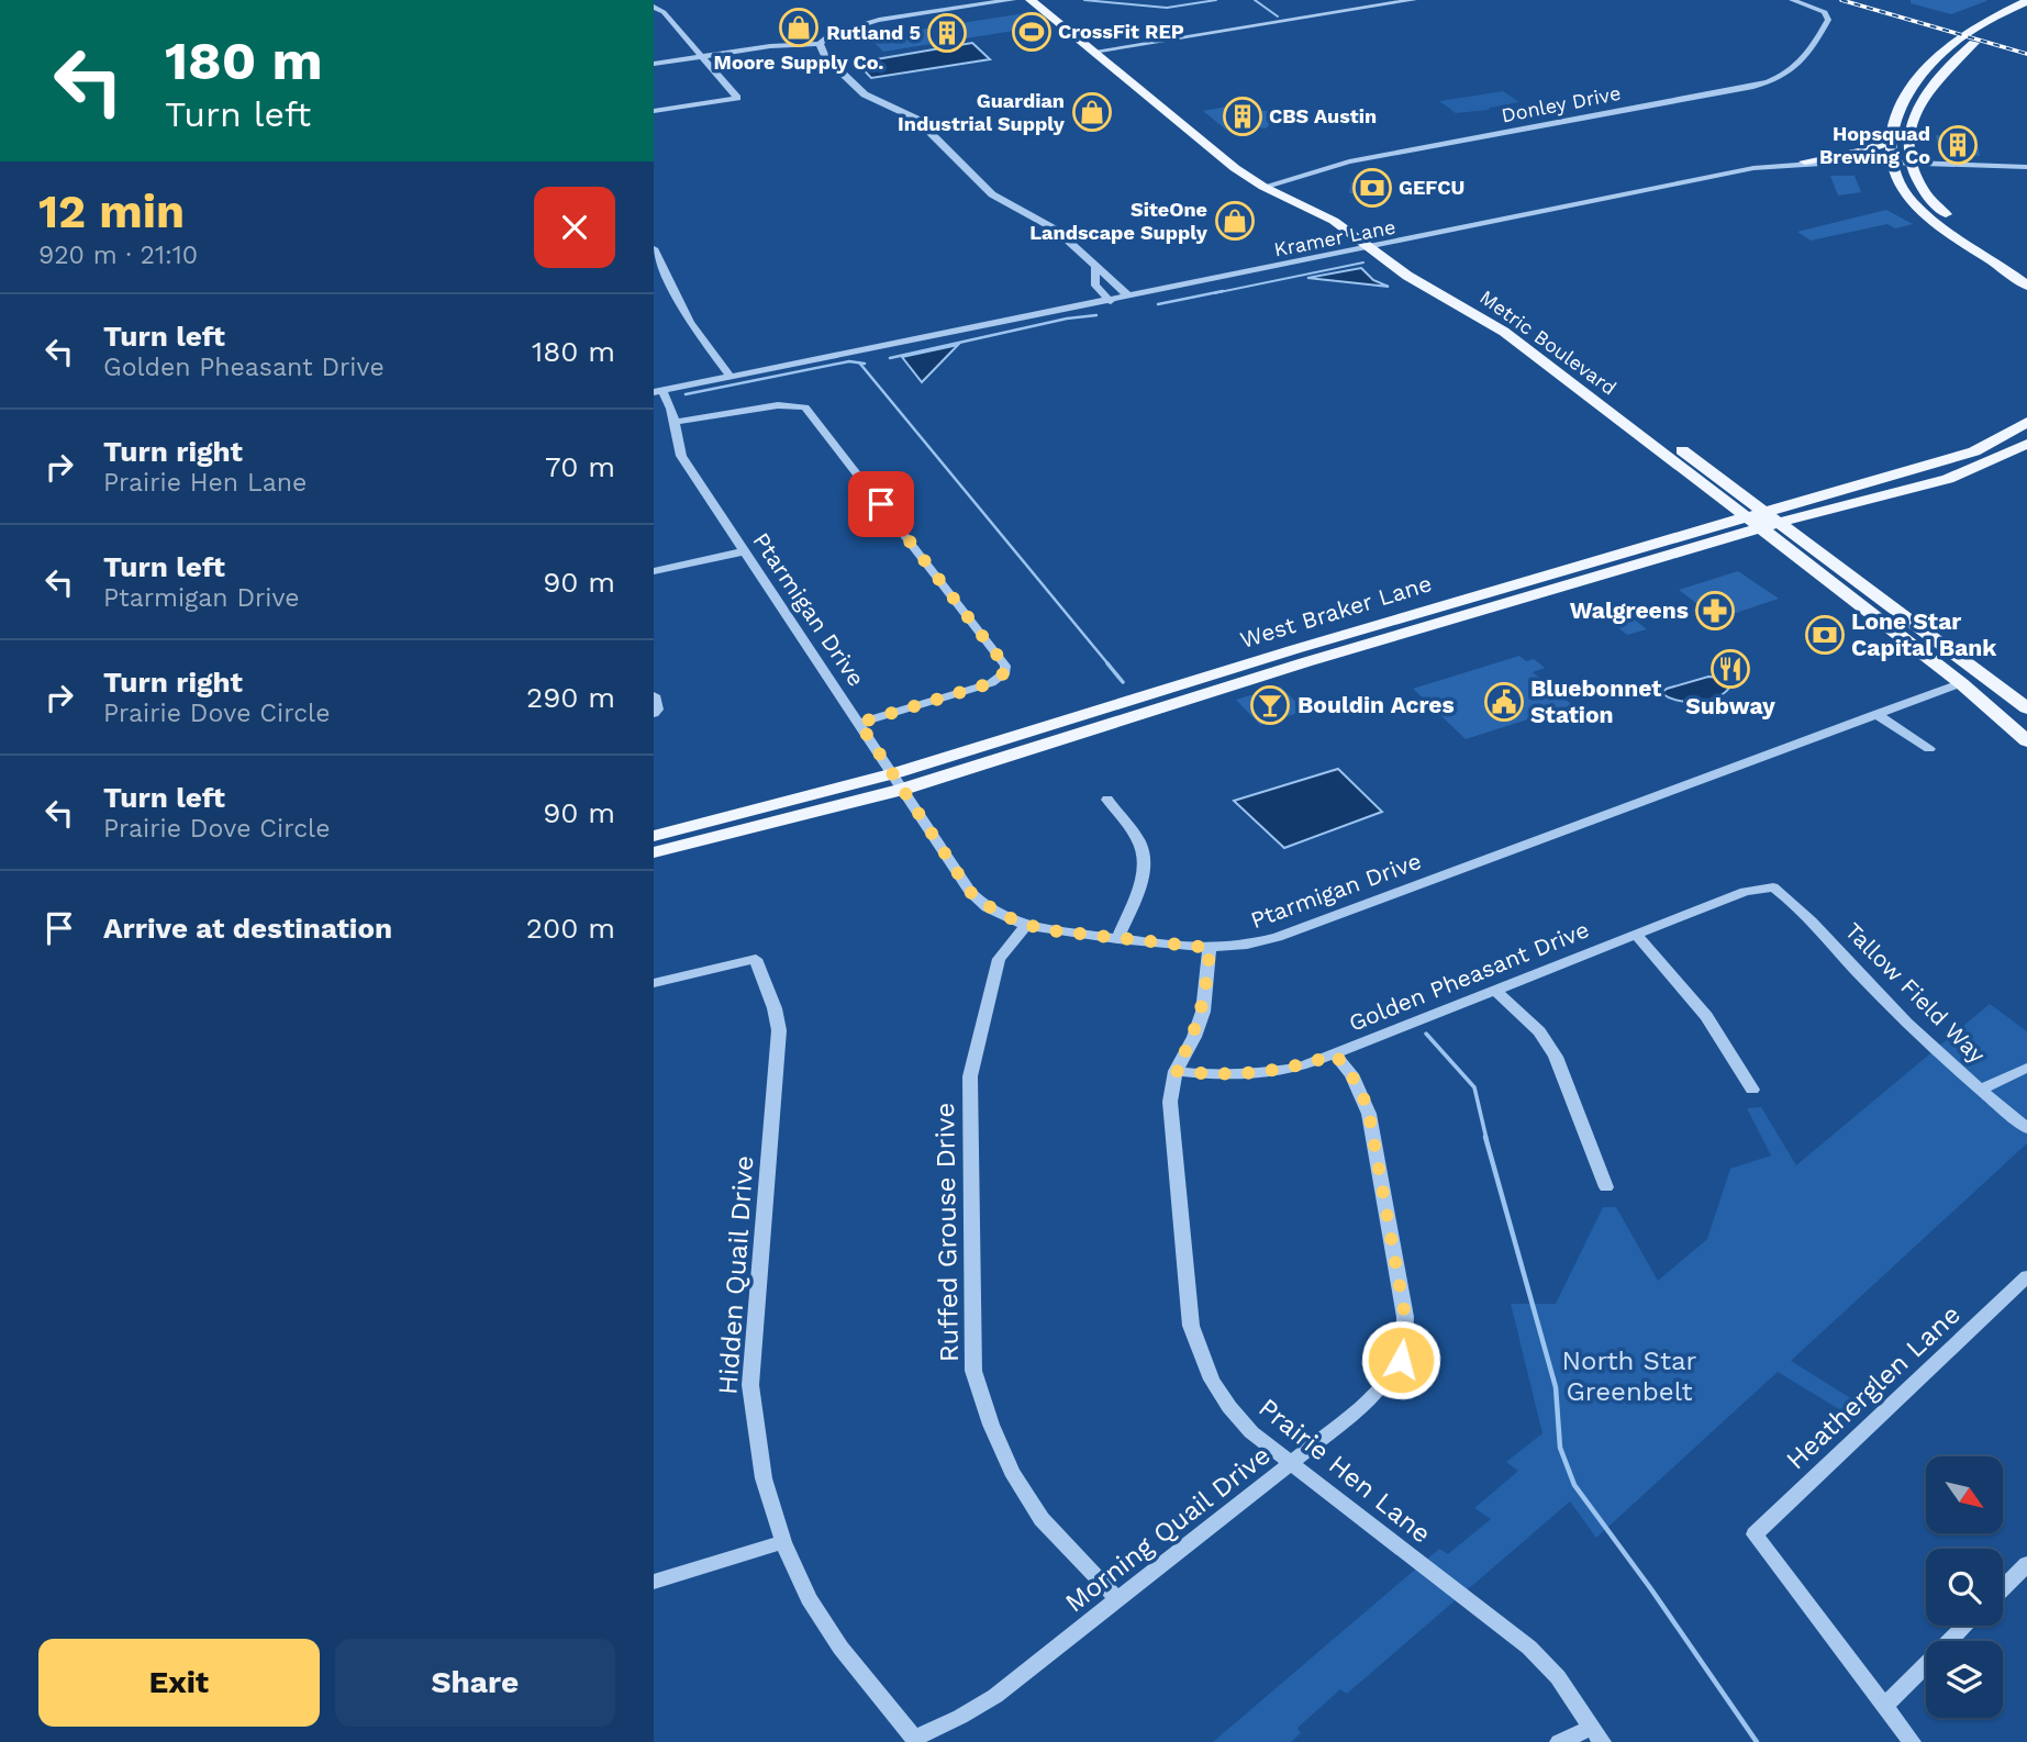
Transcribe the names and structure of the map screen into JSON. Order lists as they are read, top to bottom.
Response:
{
  "streets": {
    "main road": ["Metric Boulevard", "West Braker Lane"],
    "street": [
      "Donley Drive",
      "Kramer Lane",
      "Ptarmigan Drive",
      "Golden Pheasant Drive",
      "Tallow Field Way",
      "Ruffed Grouse Drive",
      "Hidden Quail Drive",
      "Heatherglen Lane",
      "Prairie Hen Lane",
      "Morning Quail Drive"
    ]
  },
  "crossings": [
    ["Donley Drive", "Metric Boulevard"],
    ["Kramer Lane", "Metric Boulevard"],
    ["Kramer Lane", "Ptarmigan Drive"],
    ["Metric Boulevard", "Ptarmigan Drive"],
    ["Metric Boulevard", "West Braker Lane"],
    ["Ptarmigan Drive", "West Braker Lane"],
    ["Ptarmigan Drive", "Ruffed Grouse Drive"],
    ["Ptarmigan Drive", "Prairie Hen Lane"],
    ["Golden Pheasant Drive", "Tallow Field Way"],
    ["Golden Pheasant Drive", "Prairie Hen Lane"],
    ["Golden Pheasant Drive", "Morning Quail Drive"],
    ["Ruffed Grouse Drive", "Morning Quail Drive"],
    ["Hidden Quail Drive", "Morning Quail Drive"],
    ["Prairie Hen Lane", "Morning Quail Drive"]
  ],
  "parks": ["North Star Greenbelt"],
  "places": {
    "shop": ["Moore Supply Co.", "Guardian Industrial Supply", "SiteOne Landscape Supply"],
    "sports": ["CrossFit REP"],
    "building": ["Rutland 5", "CBS Austin", "Hopsquad Brewing Co"],
    "bank": ["GEFCU", "Lone Star Capital Bank"],
    "pharmacy": ["Walgreens"],
    "restaurant": ["Subway"],
    "public building": ["Bluebonnet Station"],
    "bar": ["Bouldin Acres"]
  },
  "north": "bottom right",
  "page": {
    "turn": ["180 m", "Turn left"],
    "heading": ["12 min", "920 m · 21:10"],
    "list": [
      {
        "name": "Turn left",
        "note": "Golden Pheasant Drive",
        "value": "180 m"
      },
      {
        "name": "Turn right",
        "note": "Prairie Hen Lane",
        "value": "70 m"
      },
      {
        "name": "Turn left",
        "note": "Ptarmigan Drive",
        "value": "90 m"
      },
      {
        "name": "Turn right",
        "note": "Prairie Dove Circle",
        "value": "290 m"
      },
      {
        "name": "Turn left",
        "note": "Prairie Dove Circle",
        "value": "90 m"
      },
      {
        "name": "Arrive at destination",
        "value": "200 m"
      }
    ],
    "buttons": ["Exit", "Share"]
  }
}
